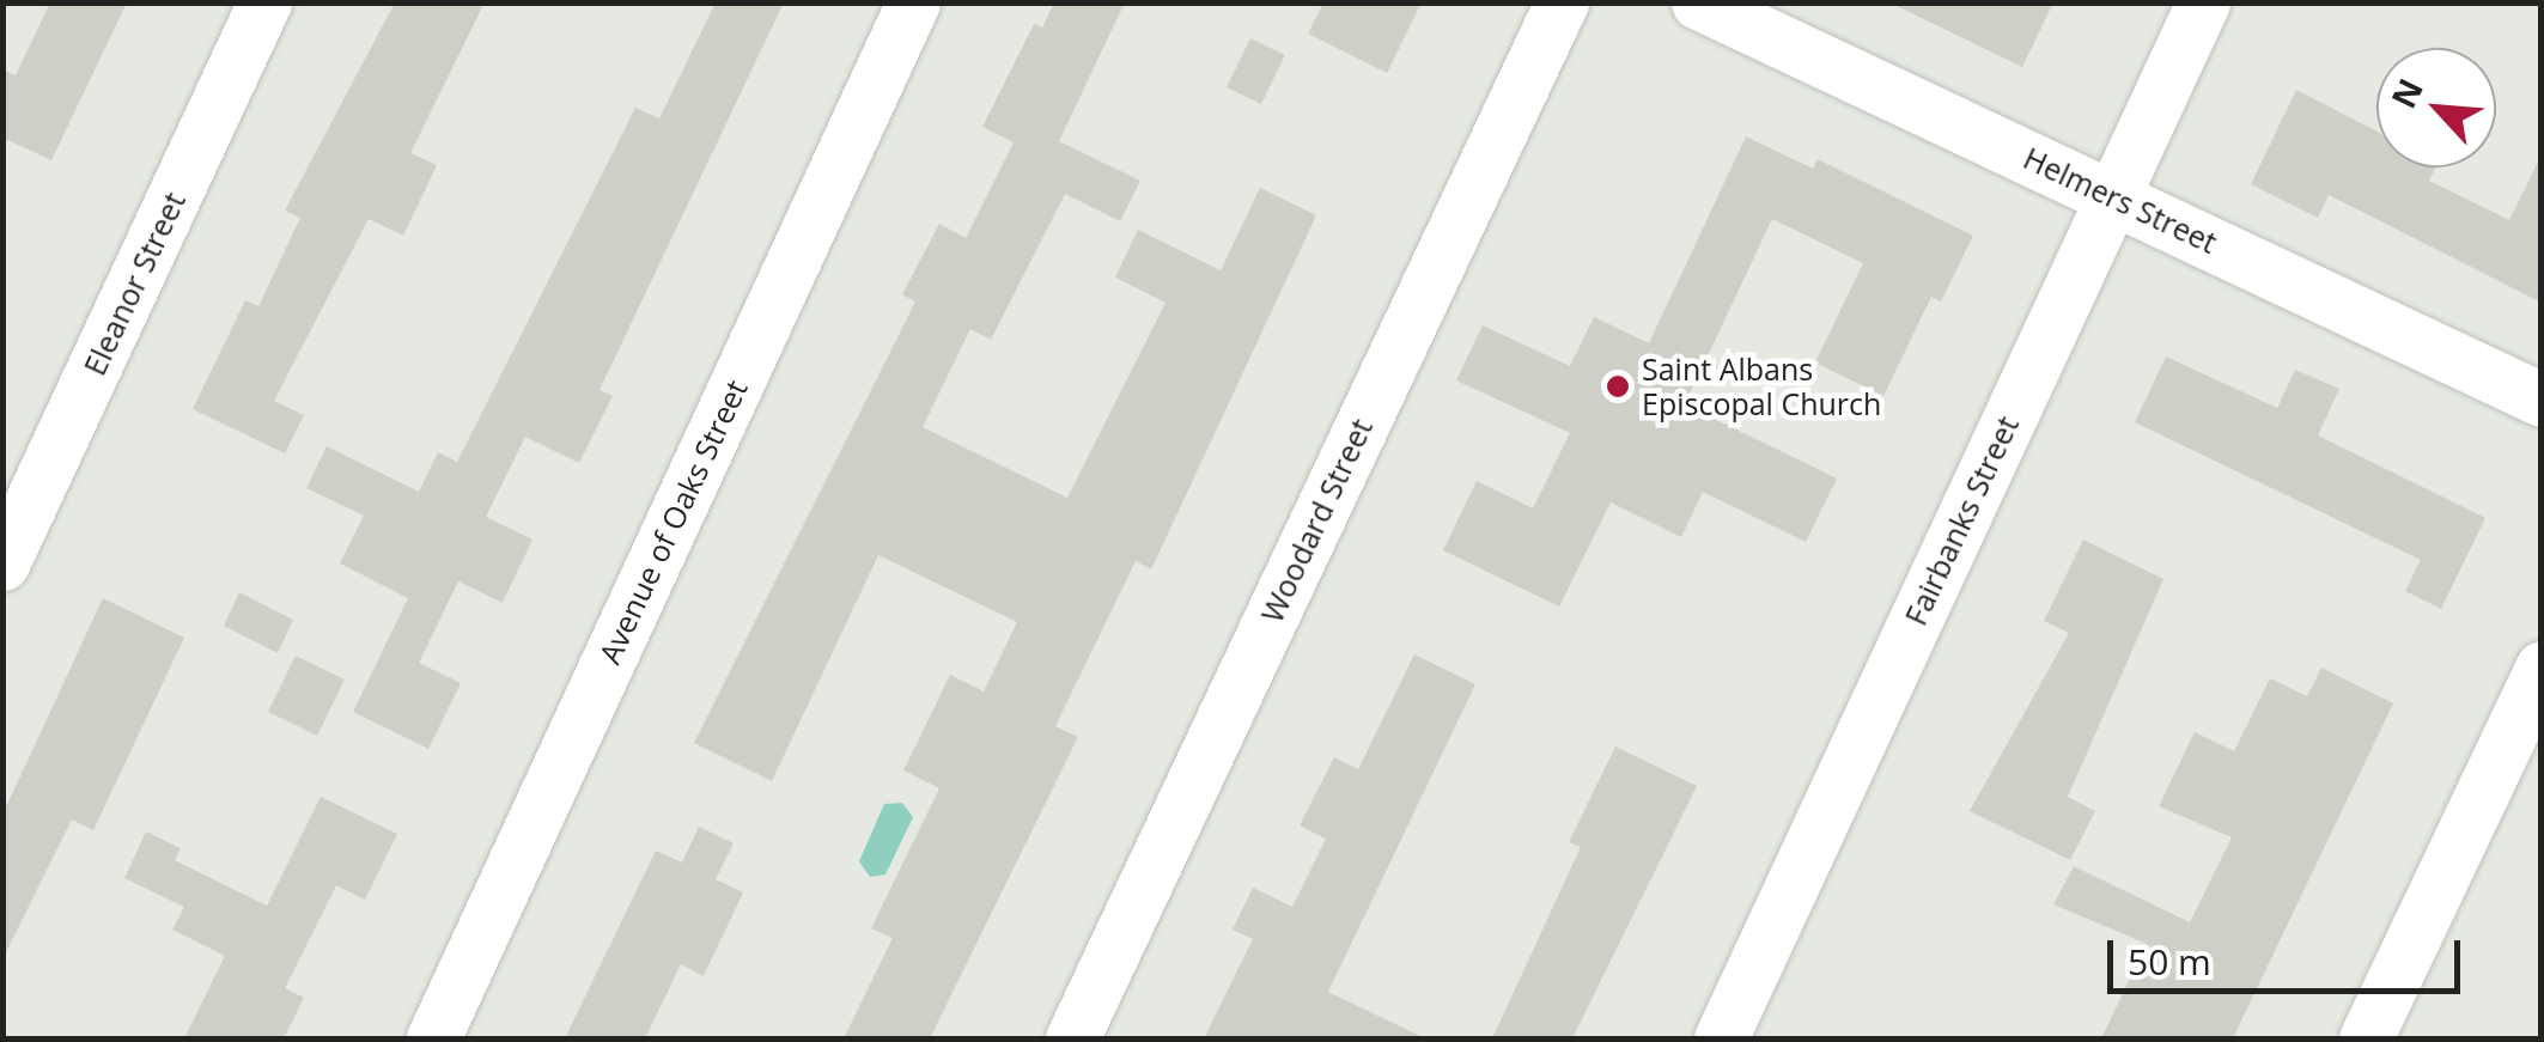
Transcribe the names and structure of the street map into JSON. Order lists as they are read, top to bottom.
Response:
{
  "streets": {
    "street": [
      "Helmers Street",
      "Eleanor Street",
      "Woodard Street",
      "Fairbanks Street",
      "Avenue of Oaks Street"
    ]
  },
  "crossings": [
    ["Helmers Street", "Fairbanks Street"]
  ],
  "places": ["Saint Albans Episcopal Church"],
  "scale_bar": "50 m",
  "north": "top left"
}
